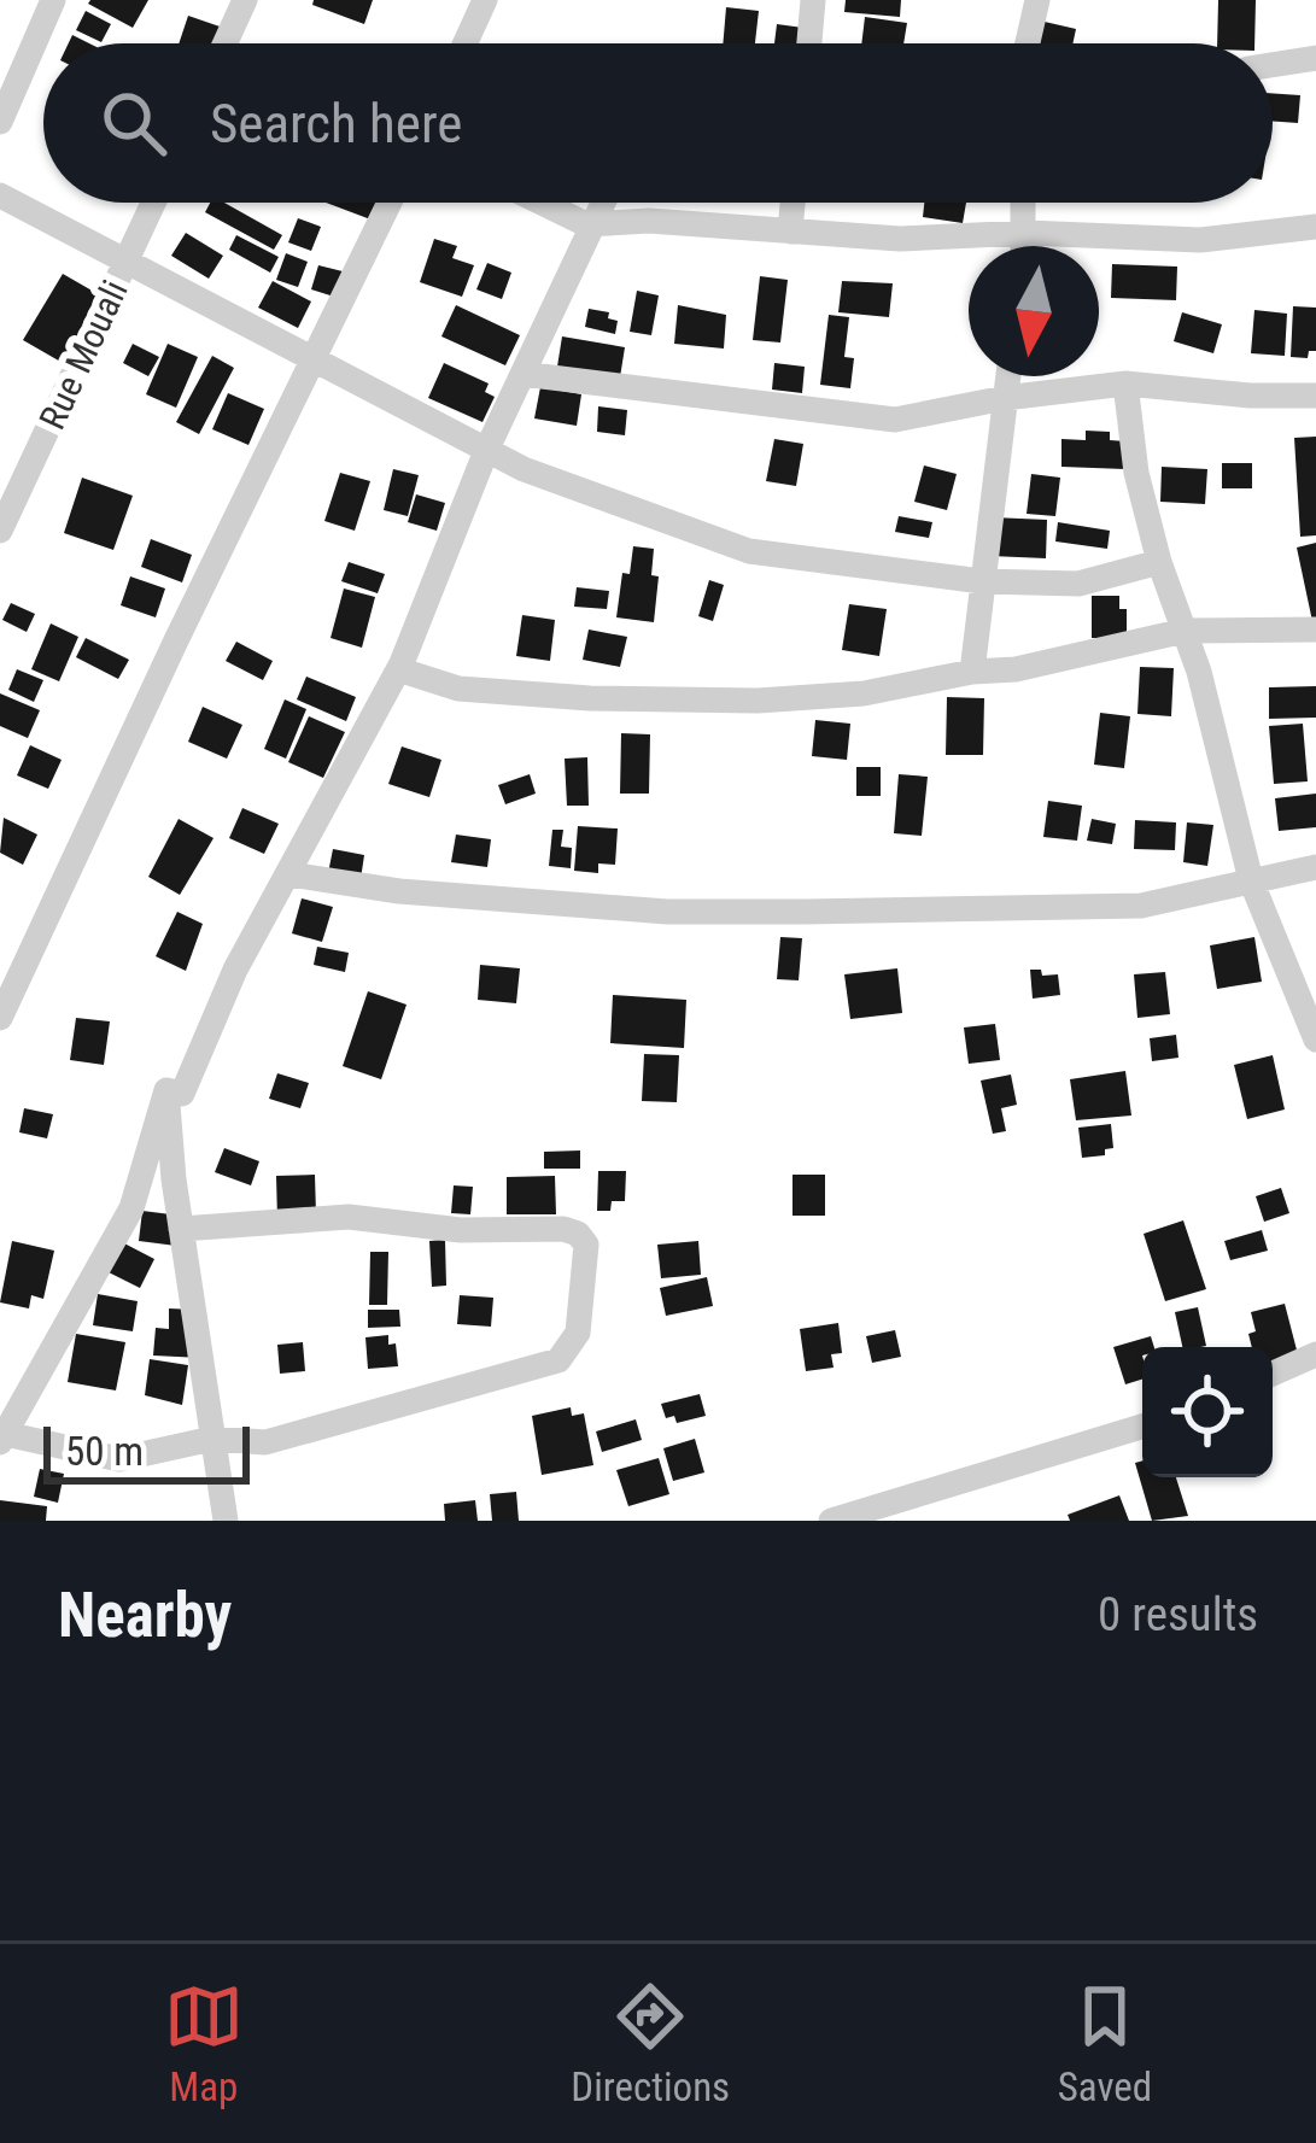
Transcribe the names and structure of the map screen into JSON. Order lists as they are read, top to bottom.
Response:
{
  "streets": {
    "street": ["Rue Mouali"]
  },
  "scale_bar": "50 m",
  "north": "bottom",
  "page": {
    "search": "Search here",
    "scale": "50 m",
    "heading": ["Nearby", "0 results"],
    "nav": ["Map", "Directions", "Saved"]
  }
}
